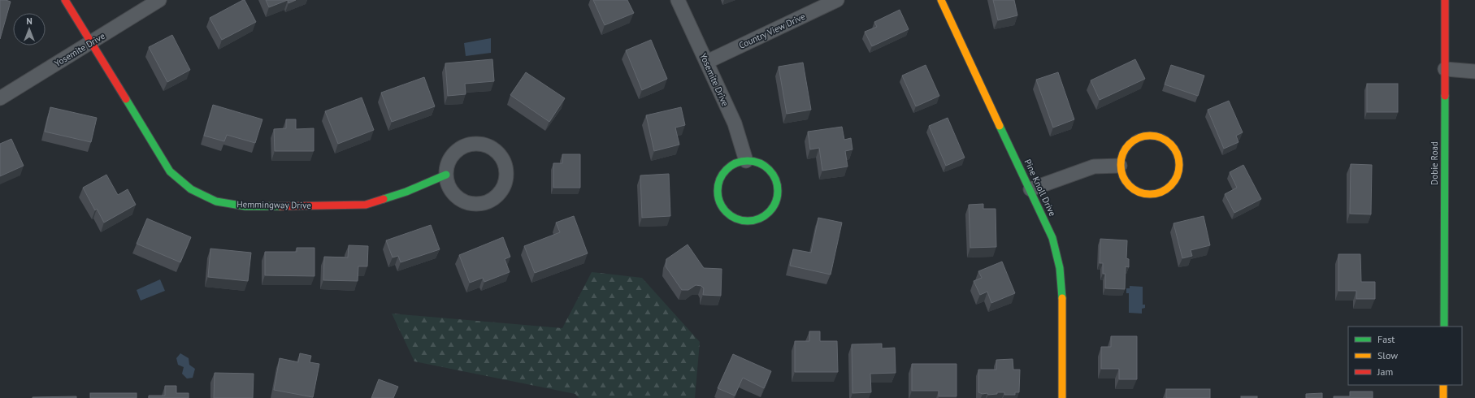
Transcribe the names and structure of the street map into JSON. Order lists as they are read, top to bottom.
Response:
{
  "streets": {
    "street": [
      "Country View Drive",
      "Yosemite Drive",
      "Dobie Road",
      "Pine Knoll Drive",
      "Hemmingway Drive"
    ]
  },
  "crossings": [
    ["Country View Drive", "Yosemite Drive"],
    ["Yosemite Drive", "Hemmingway Drive"]
  ],
  "legend": ["Fast", "Slow", "Jam"],
  "north": "top"
}
